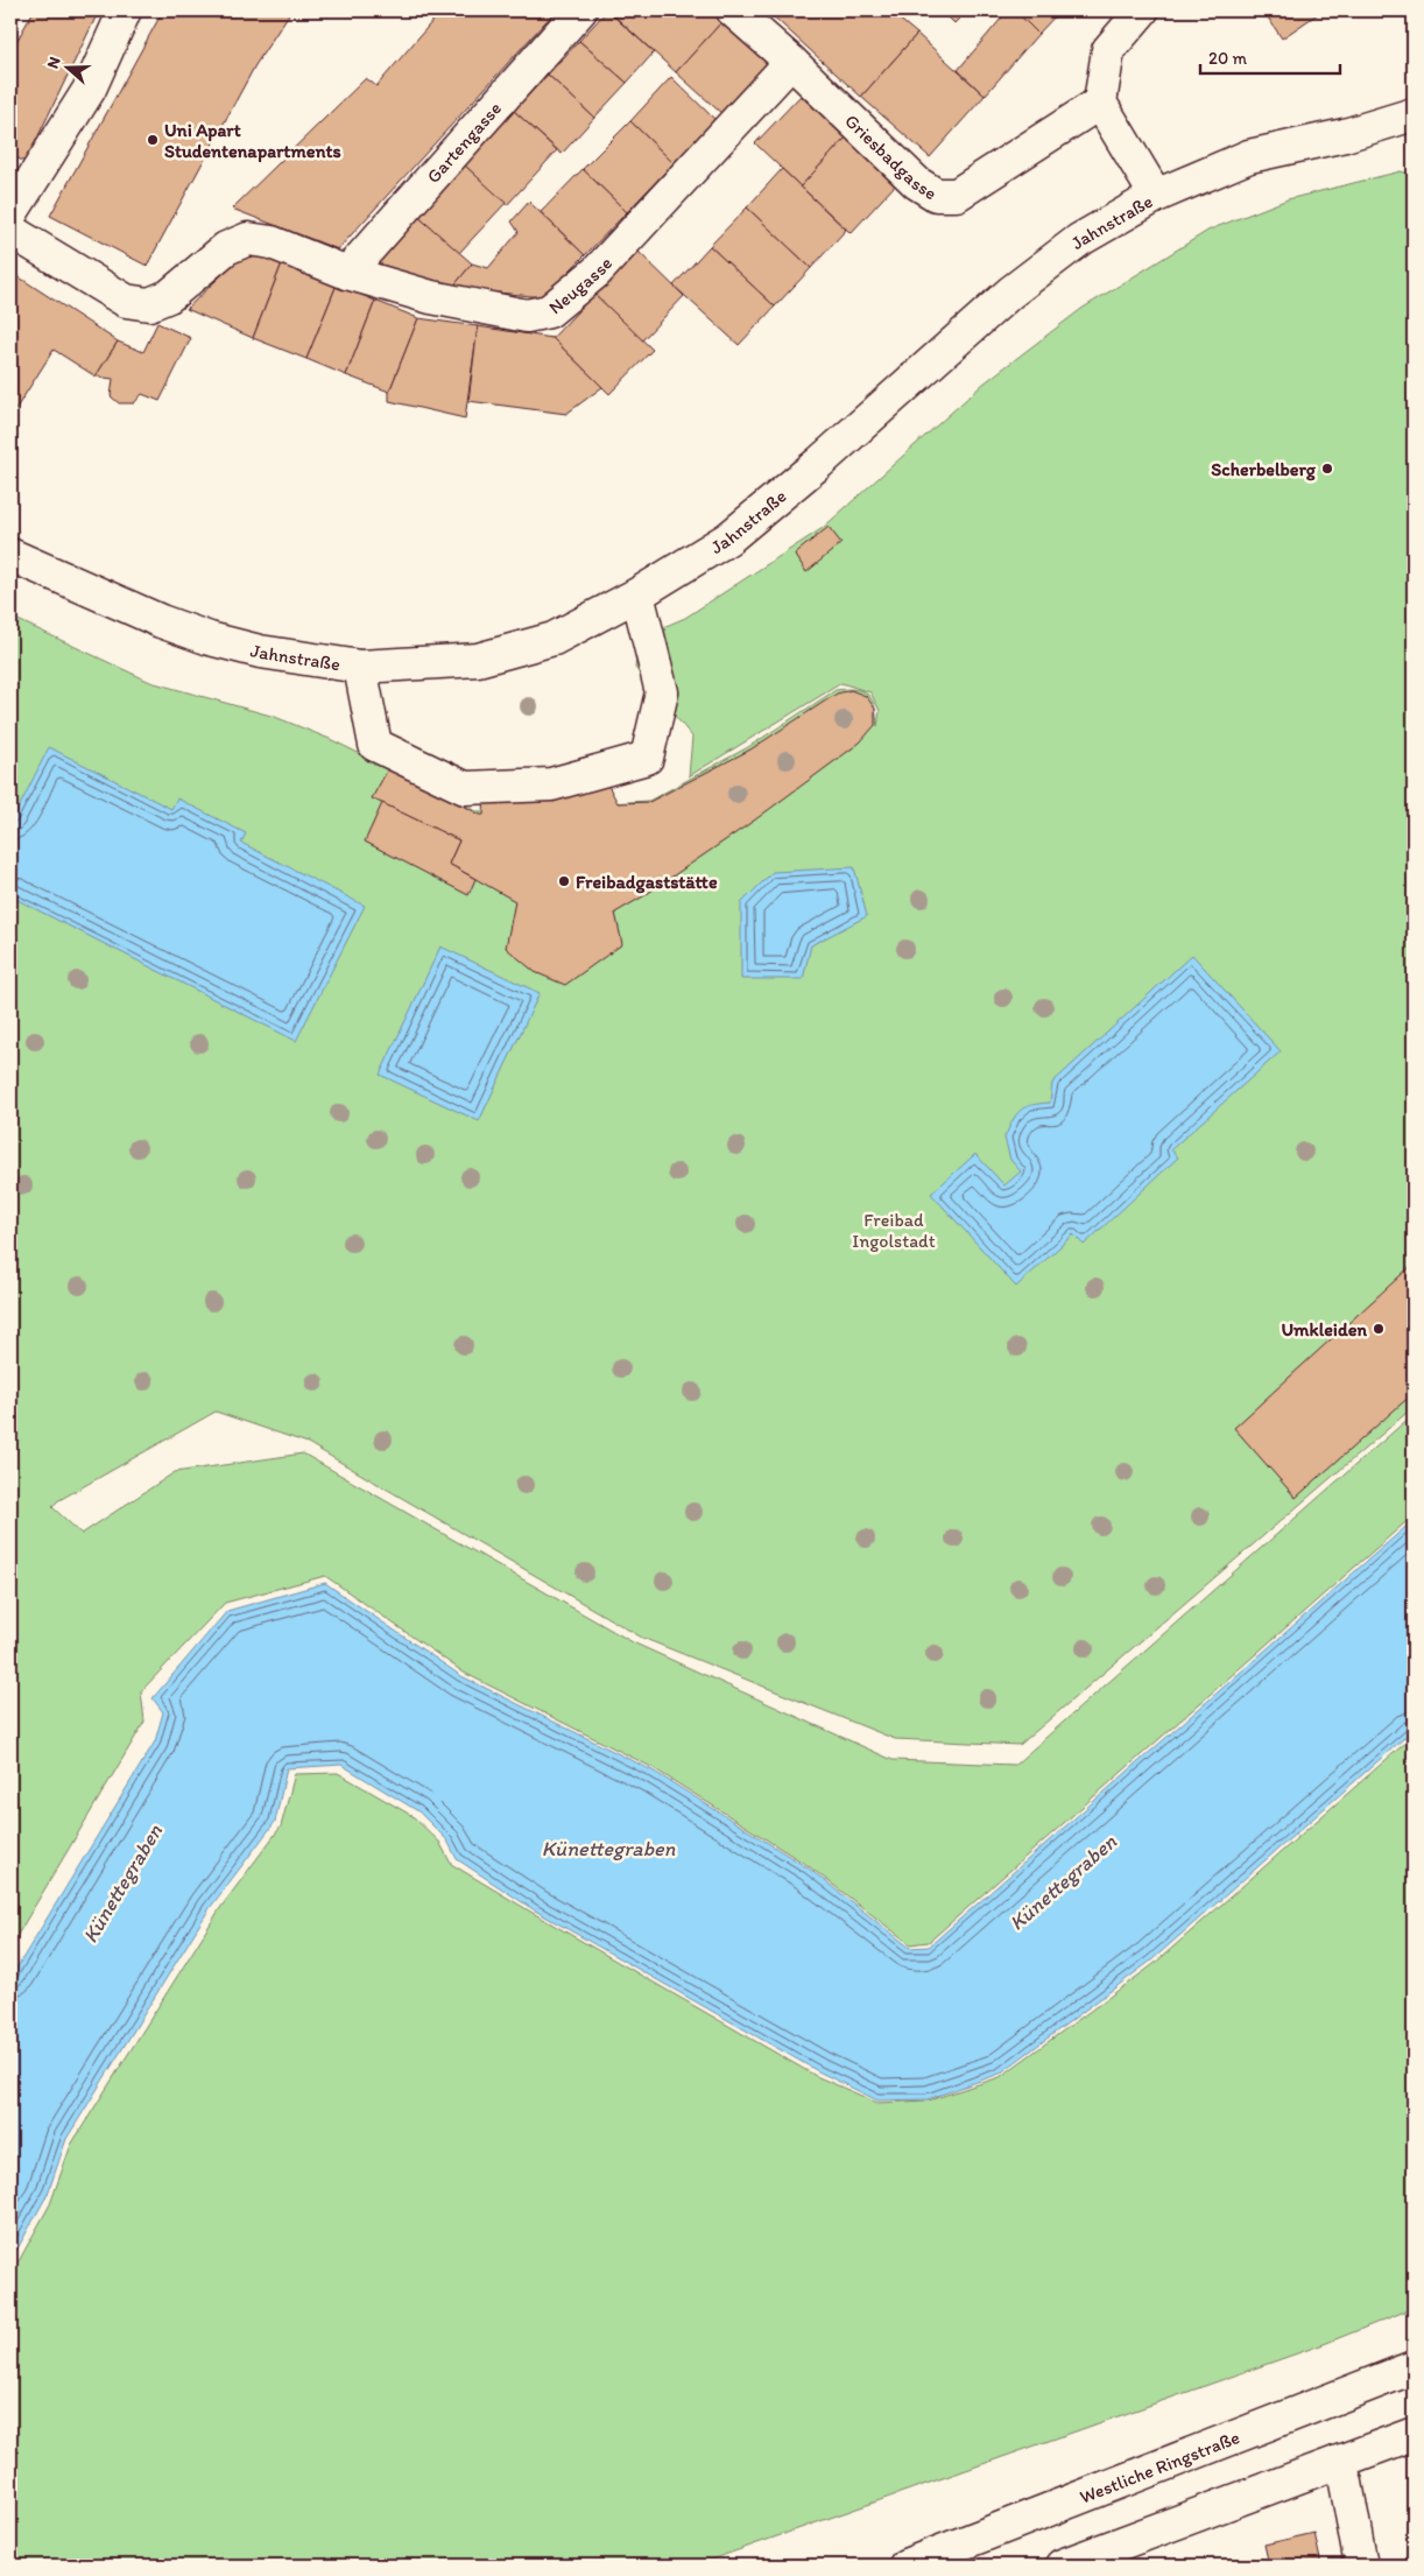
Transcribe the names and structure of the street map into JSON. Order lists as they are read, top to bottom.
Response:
{
  "streets": {
    "street": [
      "Gartengasse",
      "Griesbadgasse",
      "Jahnstraße",
      "Neugasse",
      "Westliche Ringstraße"
    ]
  },
  "crossings": [
    ["Gartengasse", "Neugasse"],
    ["Griesbadgasse", "Neugasse"]
  ],
  "water": ["Künettegraben"],
  "parks": ["Freibad Ingolstadt"],
  "places": [
    "Uni Apart Studentenapartments",
    "Scherbelberg",
    "Freibadgaststätte",
    "Umkleiden"
  ],
  "scale_bar": "20 m",
  "north": "left"
}
